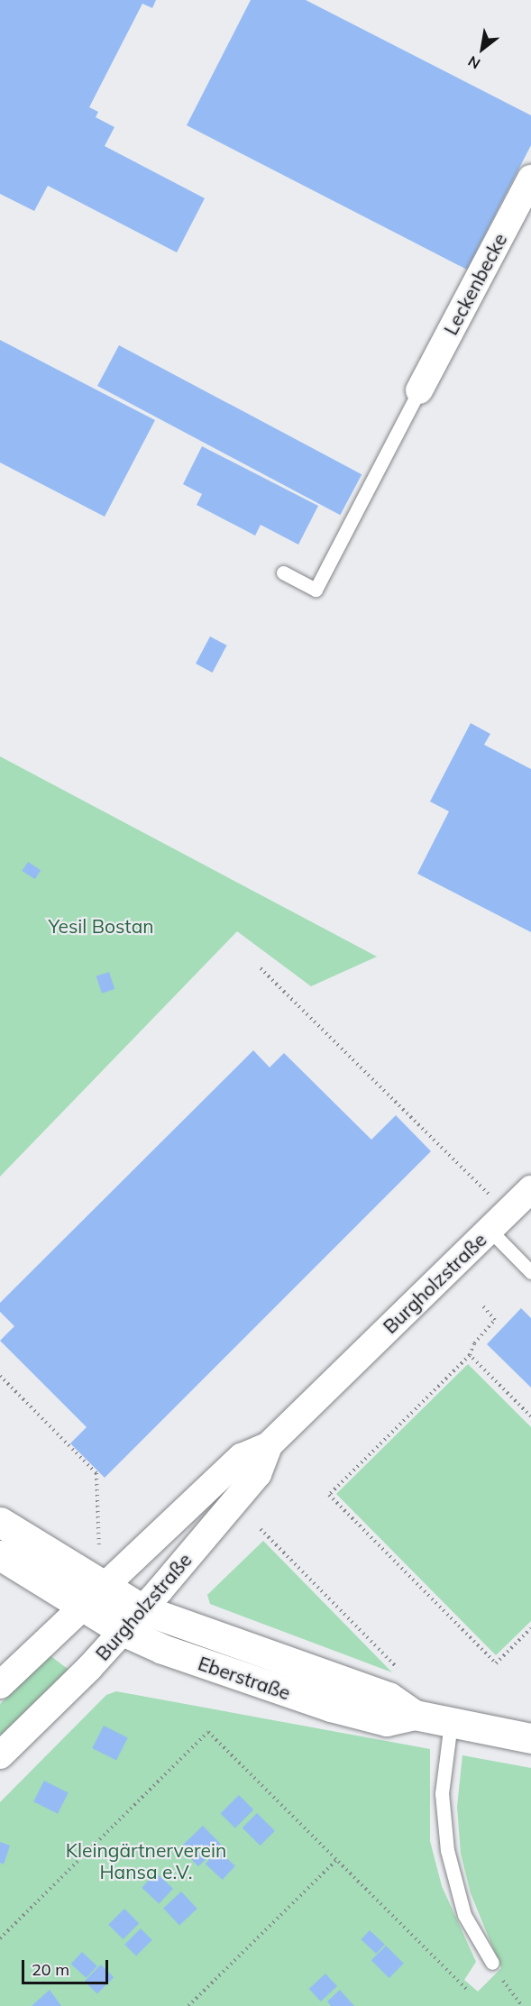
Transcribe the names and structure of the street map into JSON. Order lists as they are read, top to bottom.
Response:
{
  "streets": {
    "street": ["Leckenbecke", "Burgholzstraße", "Eberstraße"]
  },
  "crossings": [
    ["Burgholzstraße", "Eberstraße"]
  ],
  "parks": ["Yesil Bostan", "Kleingärtnerverein Hansa e.V."],
  "scale_bar": "20 m",
  "north": "bottom left"
}
